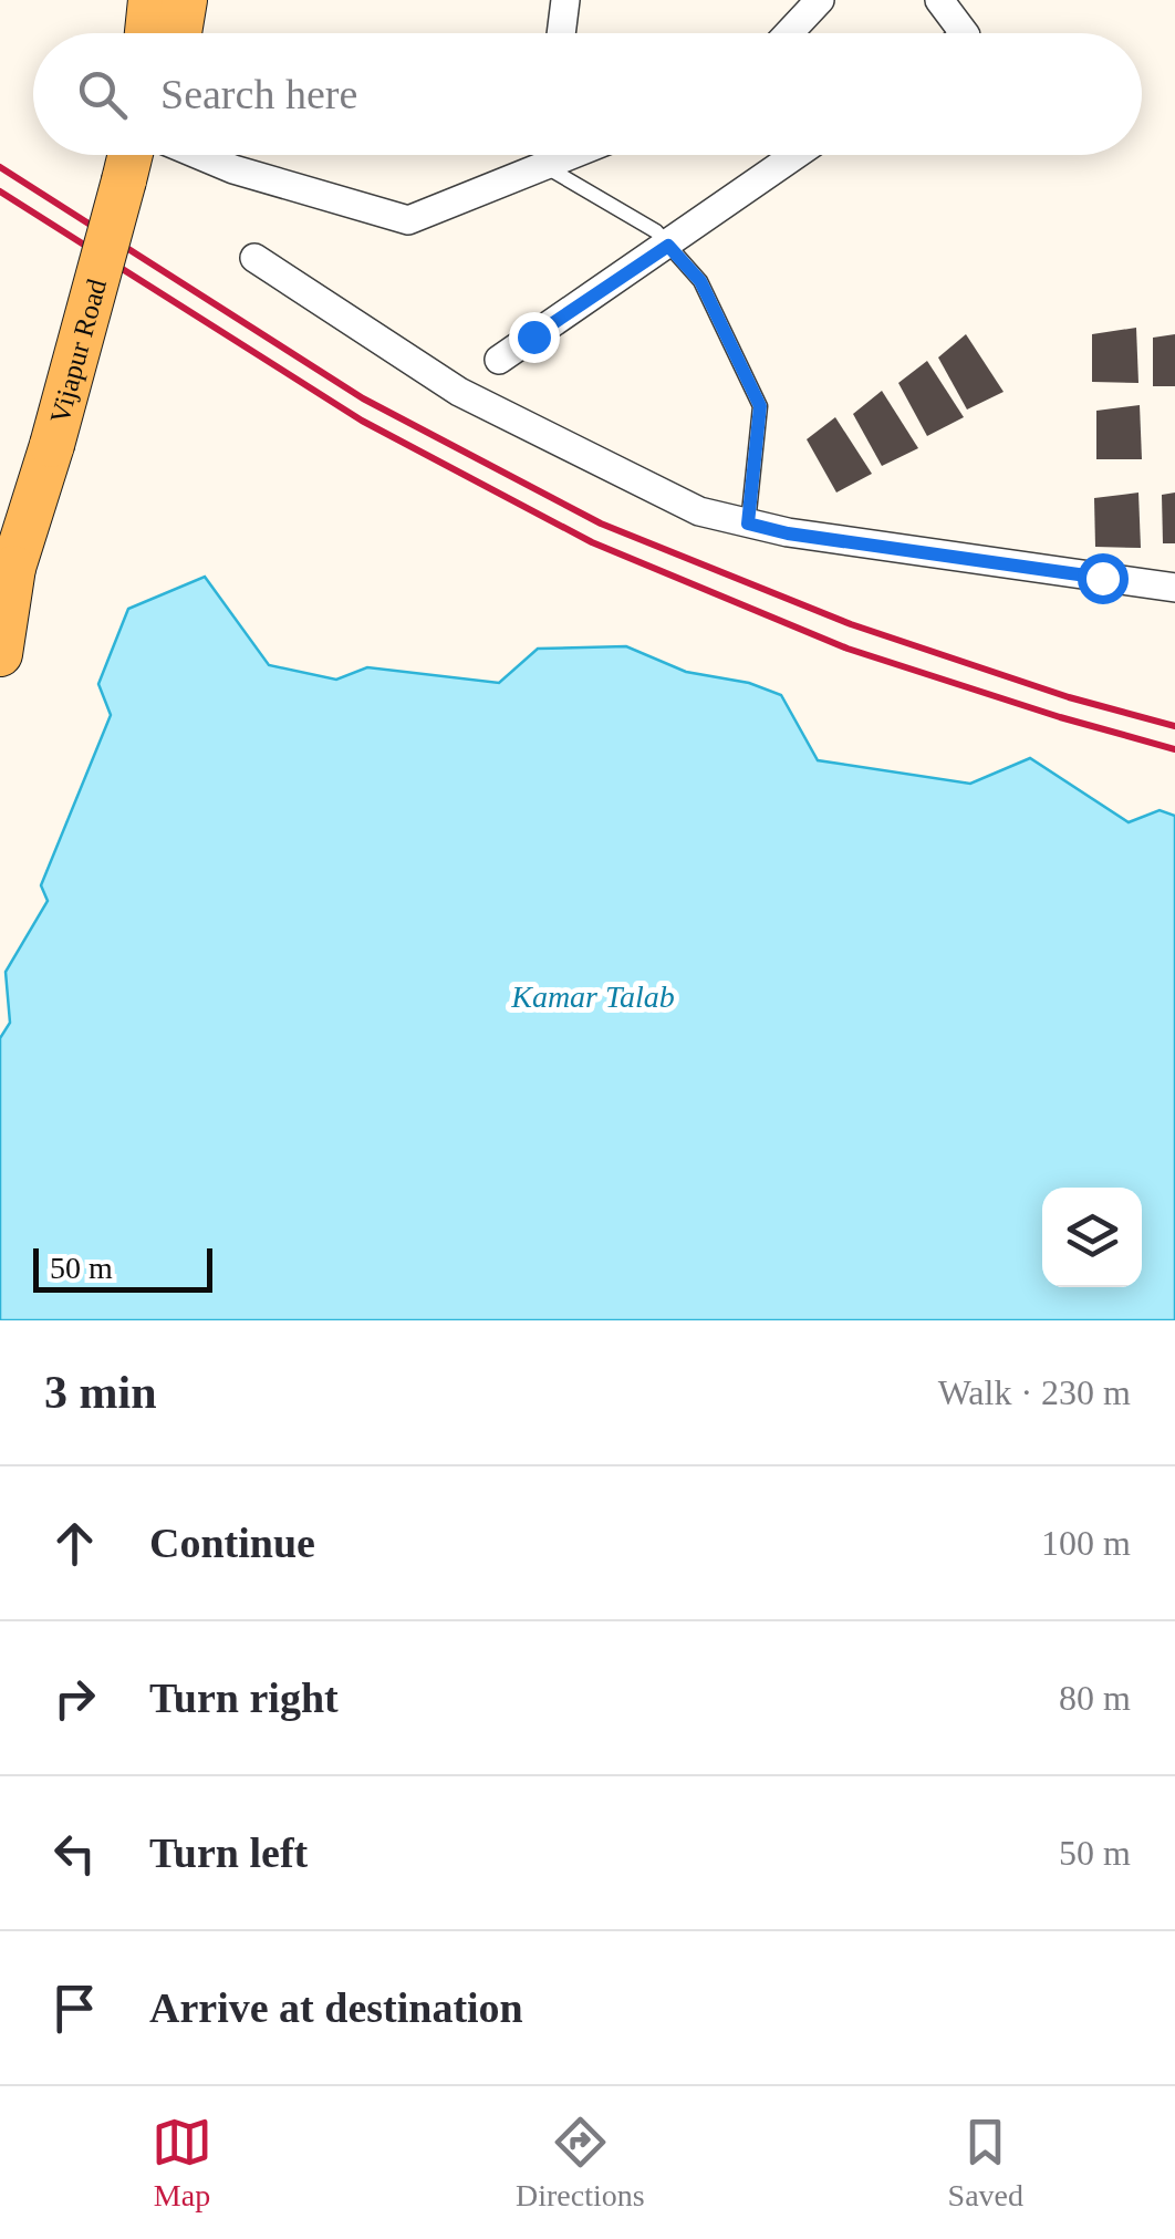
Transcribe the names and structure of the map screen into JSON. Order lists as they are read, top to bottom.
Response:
{
  "streets": {
    "main road": ["Vijapur Road"]
  },
  "water": ["Kamar Talab"],
  "scale_bar": "50 m",
  "page": {
    "search": "Search here",
    "scale": "50 m",
    "heading": ["3 min", "Walk · 230 m"],
    "list": [
      ["Continue", "100 m"],
      ["Turn right", "80 m"],
      ["Turn left", "50 m"],
      "Arrive at destination"
    ],
    "nav": ["Map", "Directions", "Saved"]
  }
}
